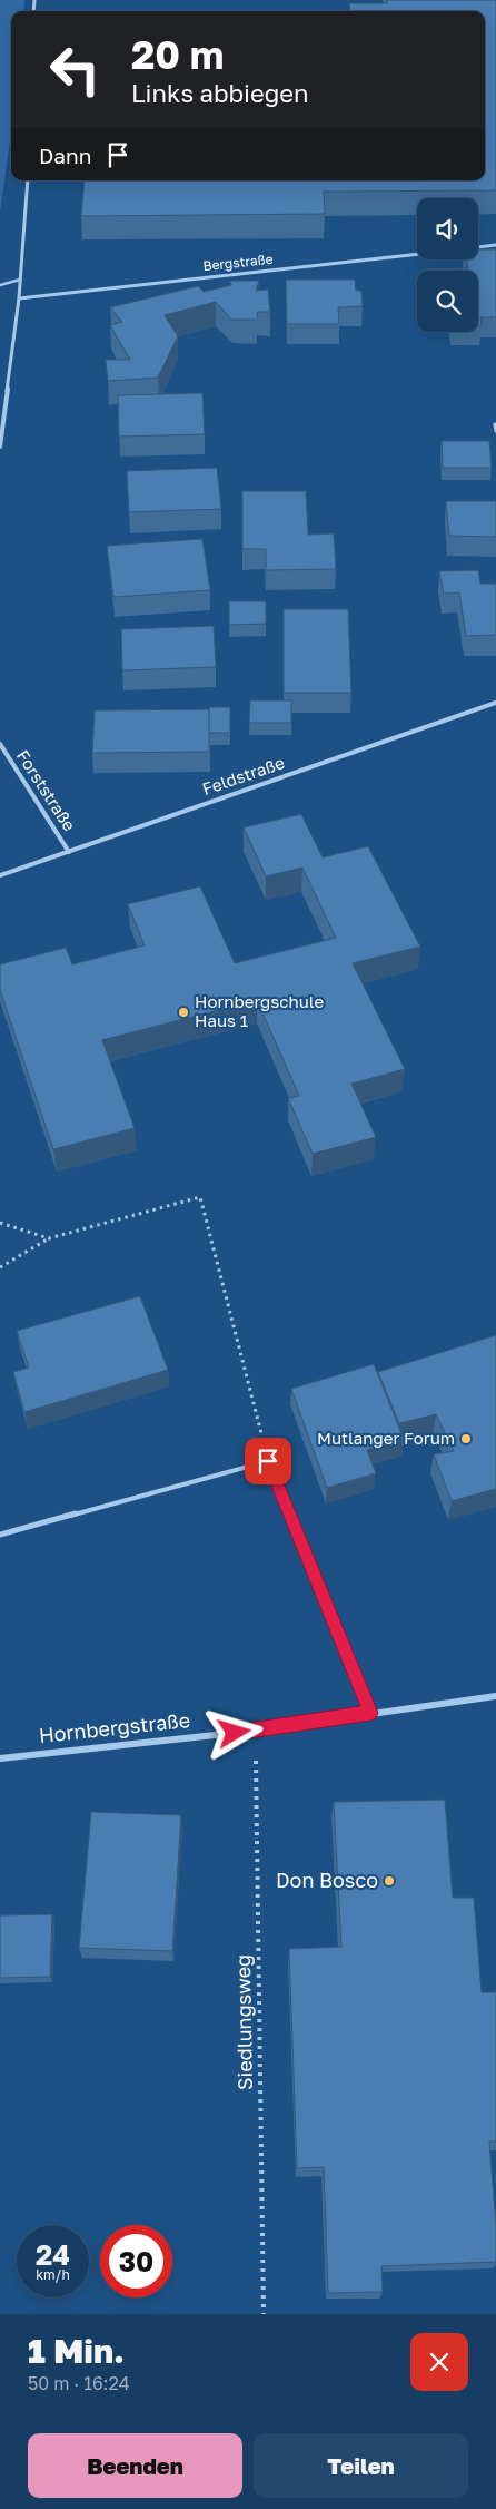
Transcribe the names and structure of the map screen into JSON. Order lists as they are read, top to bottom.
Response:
{
  "streets": {
    "street": [
      "Bergstraße",
      "Feldstraße",
      "Forststraße",
      "Hornbergstraße"
    ],
    "path": ["Siedlungsweg"]
  },
  "crossings": [
    ["Feldstraße", "Forststraße"],
    ["Hornbergstraße", "Siedlungsweg"]
  ],
  "places": ["Hornbergschule Haus 1", "Mutlanger Forum", "Don Bosco"],
  "page": {
    "turn": ["20 m", "Links abbiegen"],
    "then": "Dann",
    "speed": "24 km/h",
    "limit": "30",
    "heading": ["1 Min.", "50 m · 16:24"],
    "buttons": ["Beenden", "Teilen"]
  }
}
